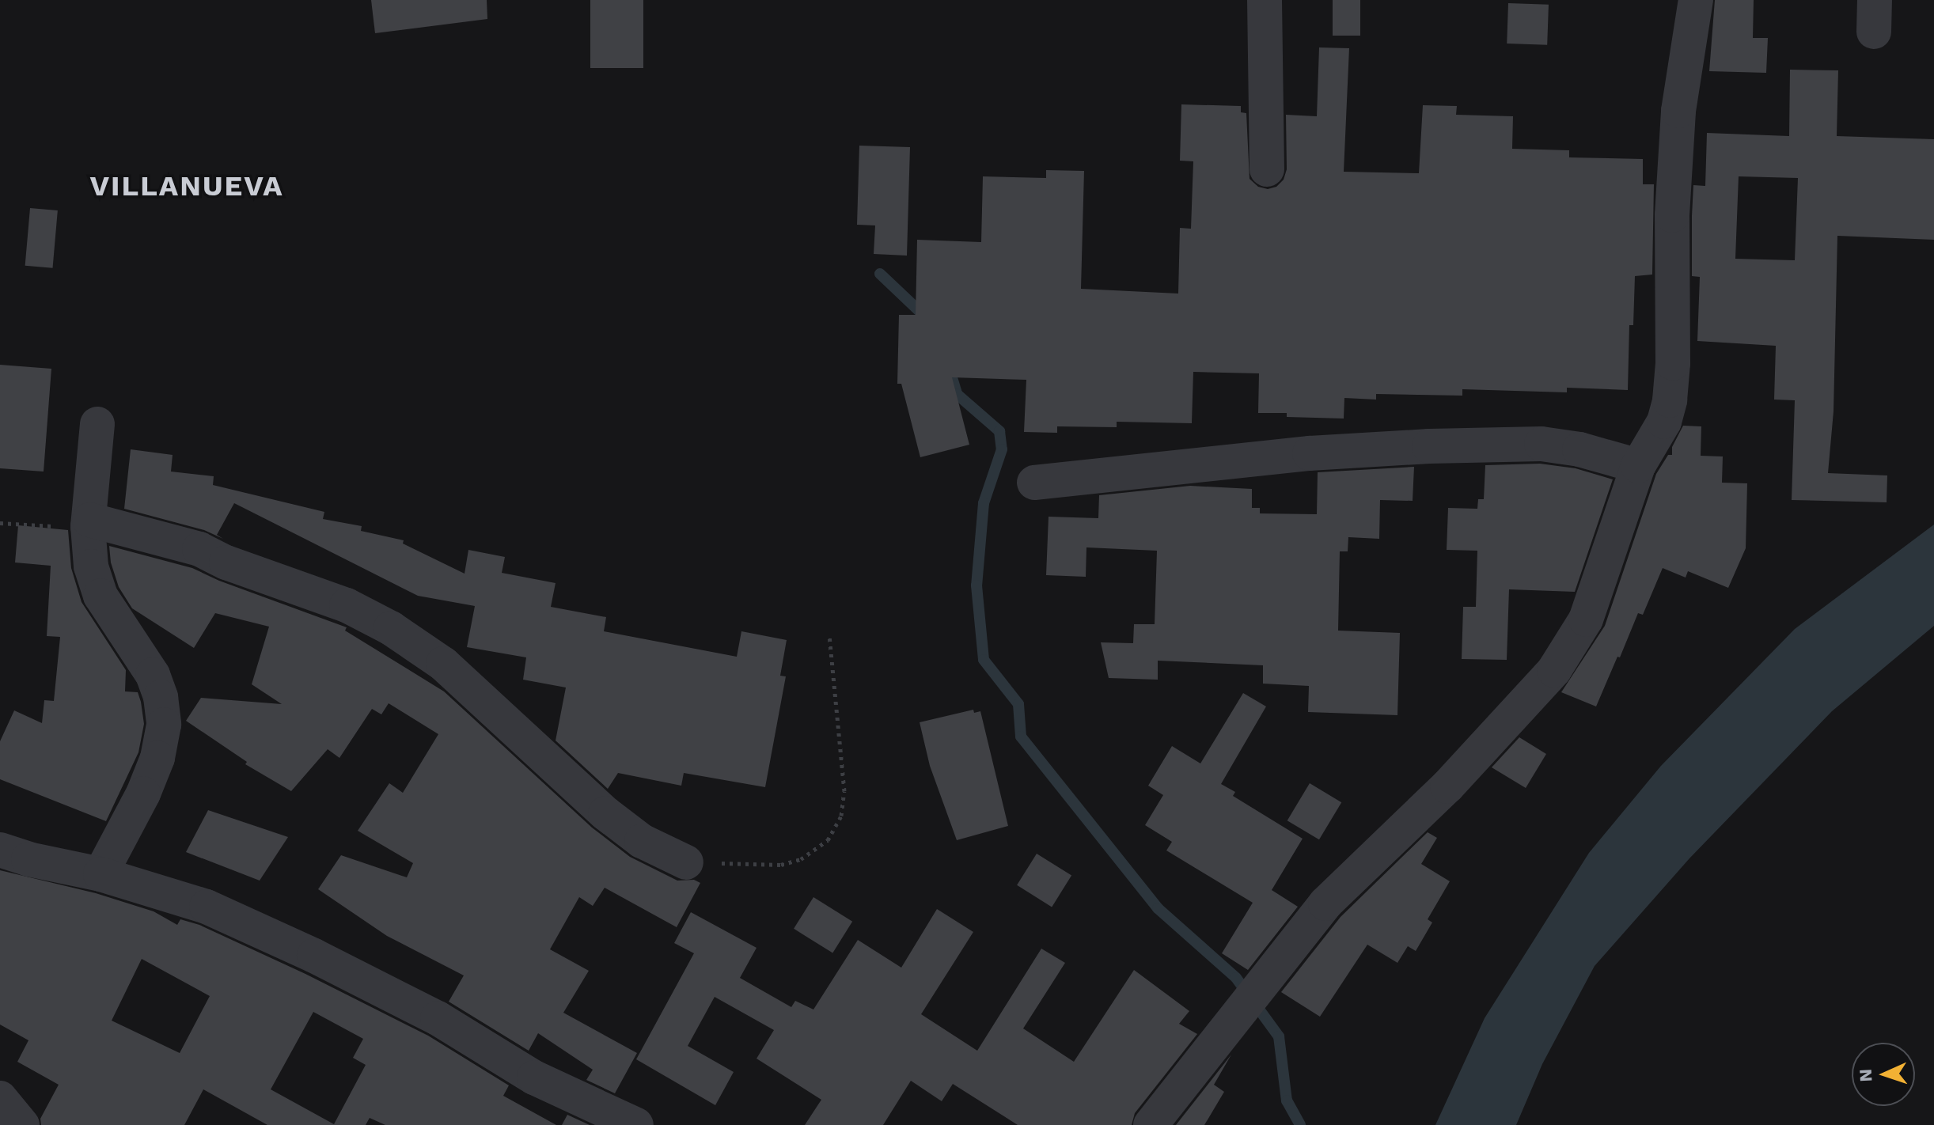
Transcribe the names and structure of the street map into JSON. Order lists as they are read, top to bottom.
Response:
{
  "districts": ["VILLANUEVA"],
  "north": "left"
}
